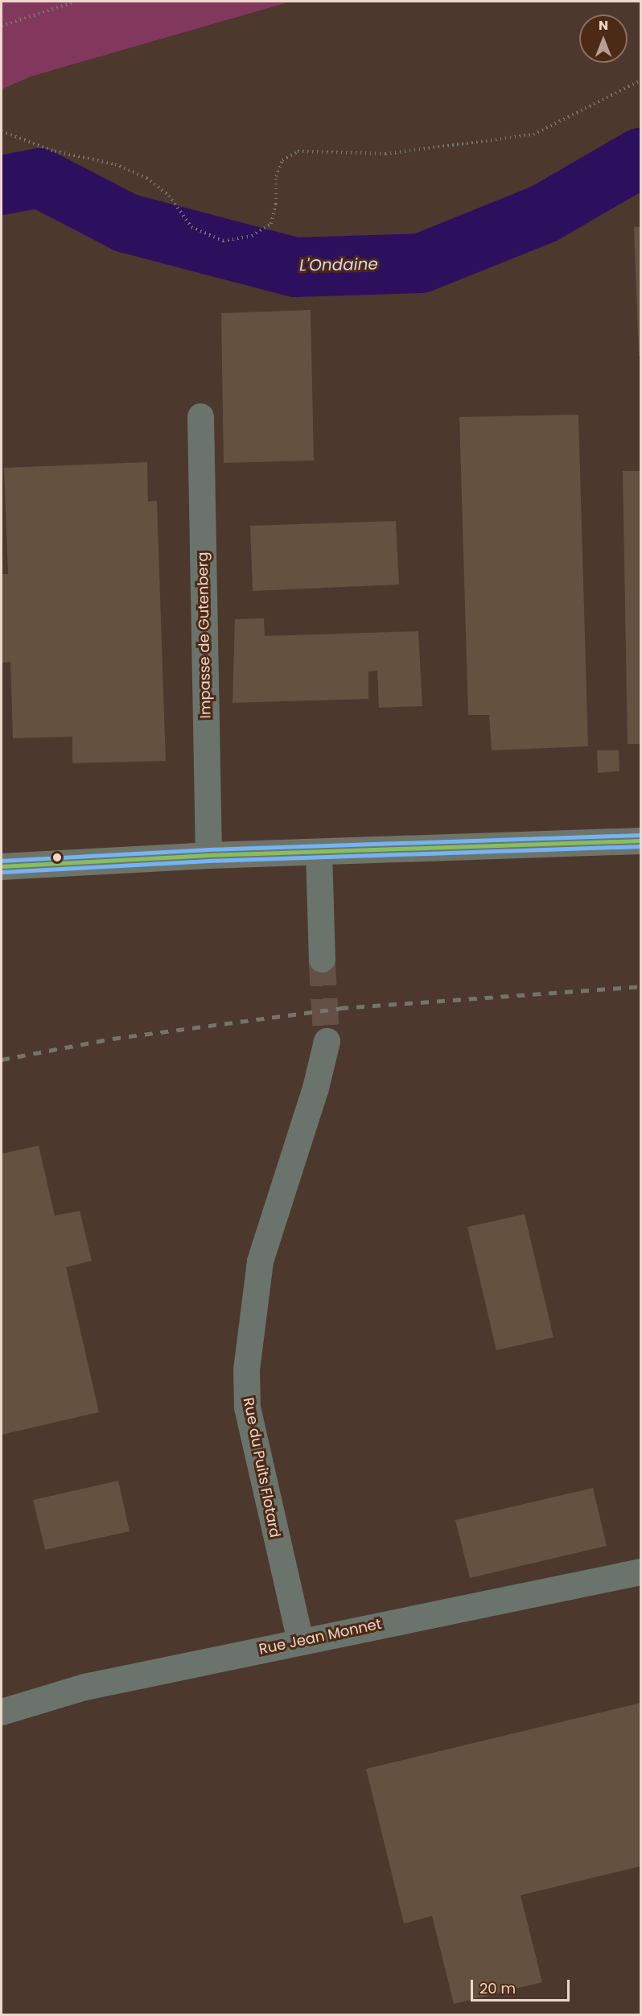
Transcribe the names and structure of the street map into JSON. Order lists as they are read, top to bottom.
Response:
{
  "streets": {
    "street": ["Impasse de Gutenberg", "Rue du Puits Flotard", "Rue Jean Monnet"]
  },
  "crossings": [
    ["Rue du Puits Flotard", "Rue Jean Monnet"]
  ],
  "water": ["L'Ondaine"],
  "scale_bar": "20 m",
  "north": "top"
}
